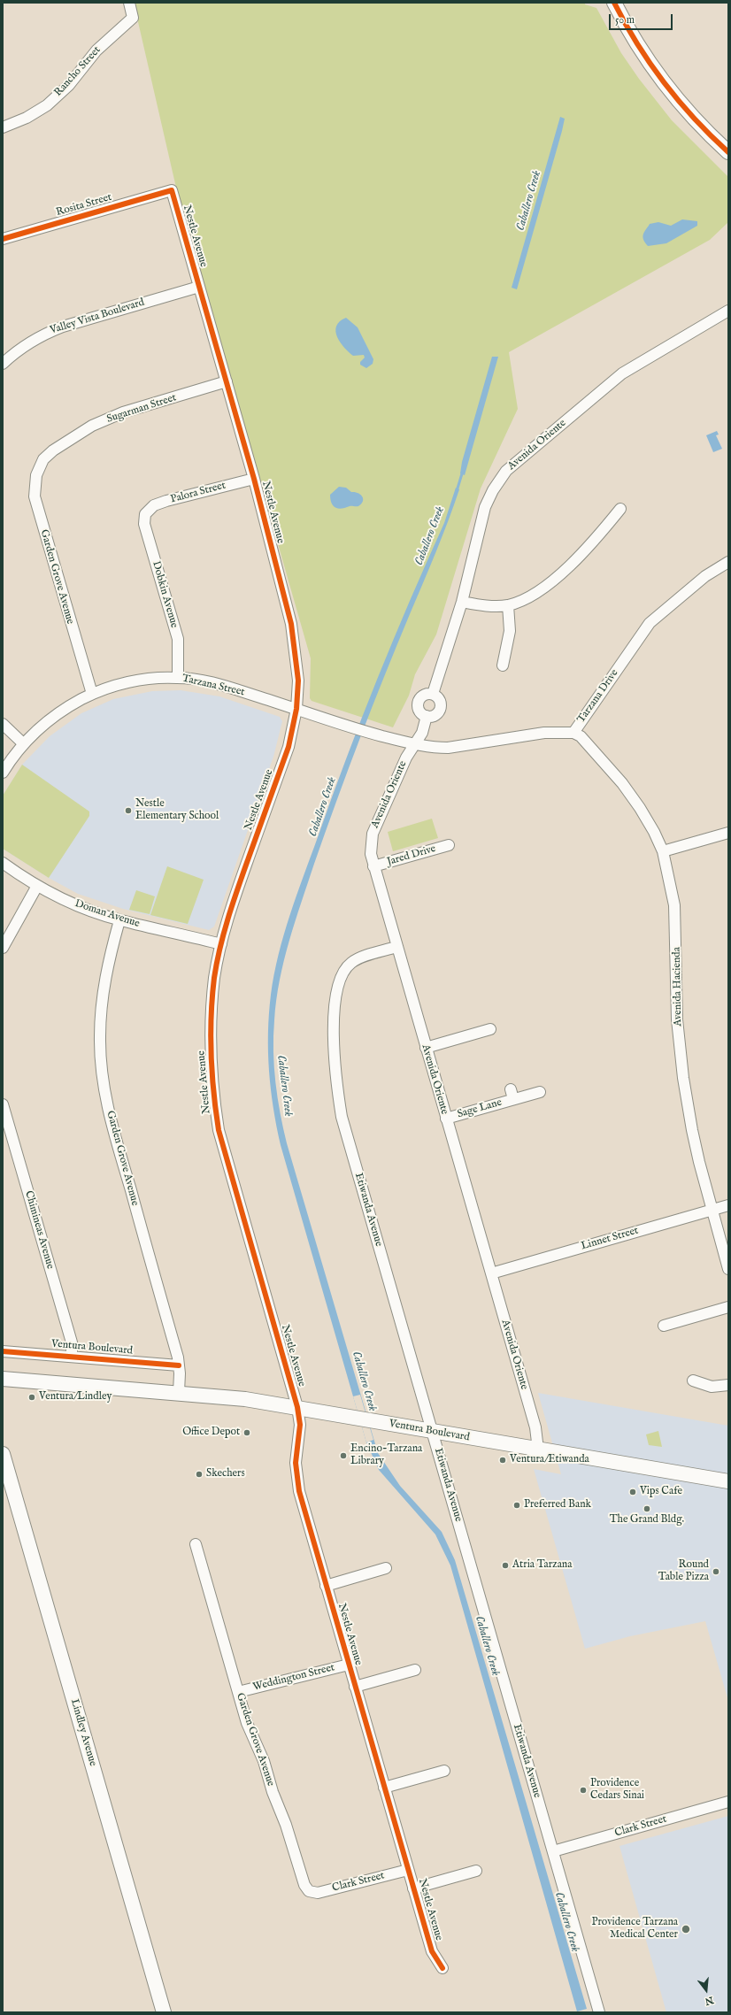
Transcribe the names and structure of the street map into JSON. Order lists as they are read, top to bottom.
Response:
{
  "streets": {
    "main road": ["Ventura Boulevard", "Lindley Avenue"],
    "street": [
      "Rancho Street",
      "Rosita Street",
      "Nestle Avenue",
      "Valley Vista Boulevard",
      "Sugarman Street",
      "Avenida Oriente",
      "Palora Street",
      "Garden Grove Avenue",
      "Dobkin Avenue",
      "Tarzana Street",
      "Tarzana Drive",
      "Jared Drive",
      "Doman Avenue",
      "Avenida Hacienda",
      "Sage Lane",
      "Etiwanda Avenue",
      "Chimineas Avenue",
      "Linnet Street",
      "Weddington Street",
      "Clark Street"
    ]
  },
  "crossings": [
    ["Rosita Street", "Nestle Avenue"],
    ["Nestle Avenue", "Valley Vista Boulevard"],
    ["Nestle Avenue", "Sugarman Street"],
    ["Nestle Avenue", "Palora Street"],
    ["Nestle Avenue", "Tarzana Street"],
    ["Nestle Avenue", "Doman Avenue"],
    ["Nestle Avenue", "Ventura Boulevard"],
    ["Nestle Avenue", "Weddington Street"],
    ["Nestle Avenue", "Clark Street"],
    ["Sugarman Street", "Garden Grove Avenue"],
    ["Avenida Oriente", "Tarzana Drive"],
    ["Avenida Oriente", "Jared Drive"],
    ["Avenida Oriente", "Sage Lane"],
    ["Avenida Oriente", "Etiwanda Avenue"],
    ["Avenida Oriente", "Linnet Street"],
    ["Avenida Oriente", "Ventura Boulevard"],
    ["Palora Street", "Dobkin Avenue"],
    ["Garden Grove Avenue", "Tarzana Street"],
    ["Garden Grove Avenue", "Doman Avenue"],
    ["Garden Grove Avenue", "Ventura Boulevard"],
    ["Garden Grove Avenue", "Weddington Street"],
    ["Garden Grove Avenue", "Clark Street"],
    ["Dobkin Avenue", "Tarzana Street"],
    ["Tarzana Street", "Tarzana Drive"],
    ["Tarzana Drive", "Avenida Hacienda"],
    ["Avenida Hacienda", "Linnet Street"],
    ["Etiwanda Avenue", "Ventura Boulevard"],
    ["Etiwanda Avenue", "Clark Street"],
    ["Chimineas Avenue", "Ventura Boulevard"]
  ],
  "water": ["Caballero Creek"],
  "places": [
    "Nestle Elementary School",
    "Ventura/Lindley",
    "Office Depot",
    "Encino-Tarzana Library",
    "Ventura/Etiwanda",
    "Skechers",
    "Vips Cafe",
    "Preferred Bank",
    "The Grand Bldg.",
    "Atria Tarzana",
    "Round Table Pizza",
    "Providence Cedars Sinai",
    "Providence Tarzana Medical Center"
  ],
  "scale_bar": "50 m",
  "north": "bottom"
}
